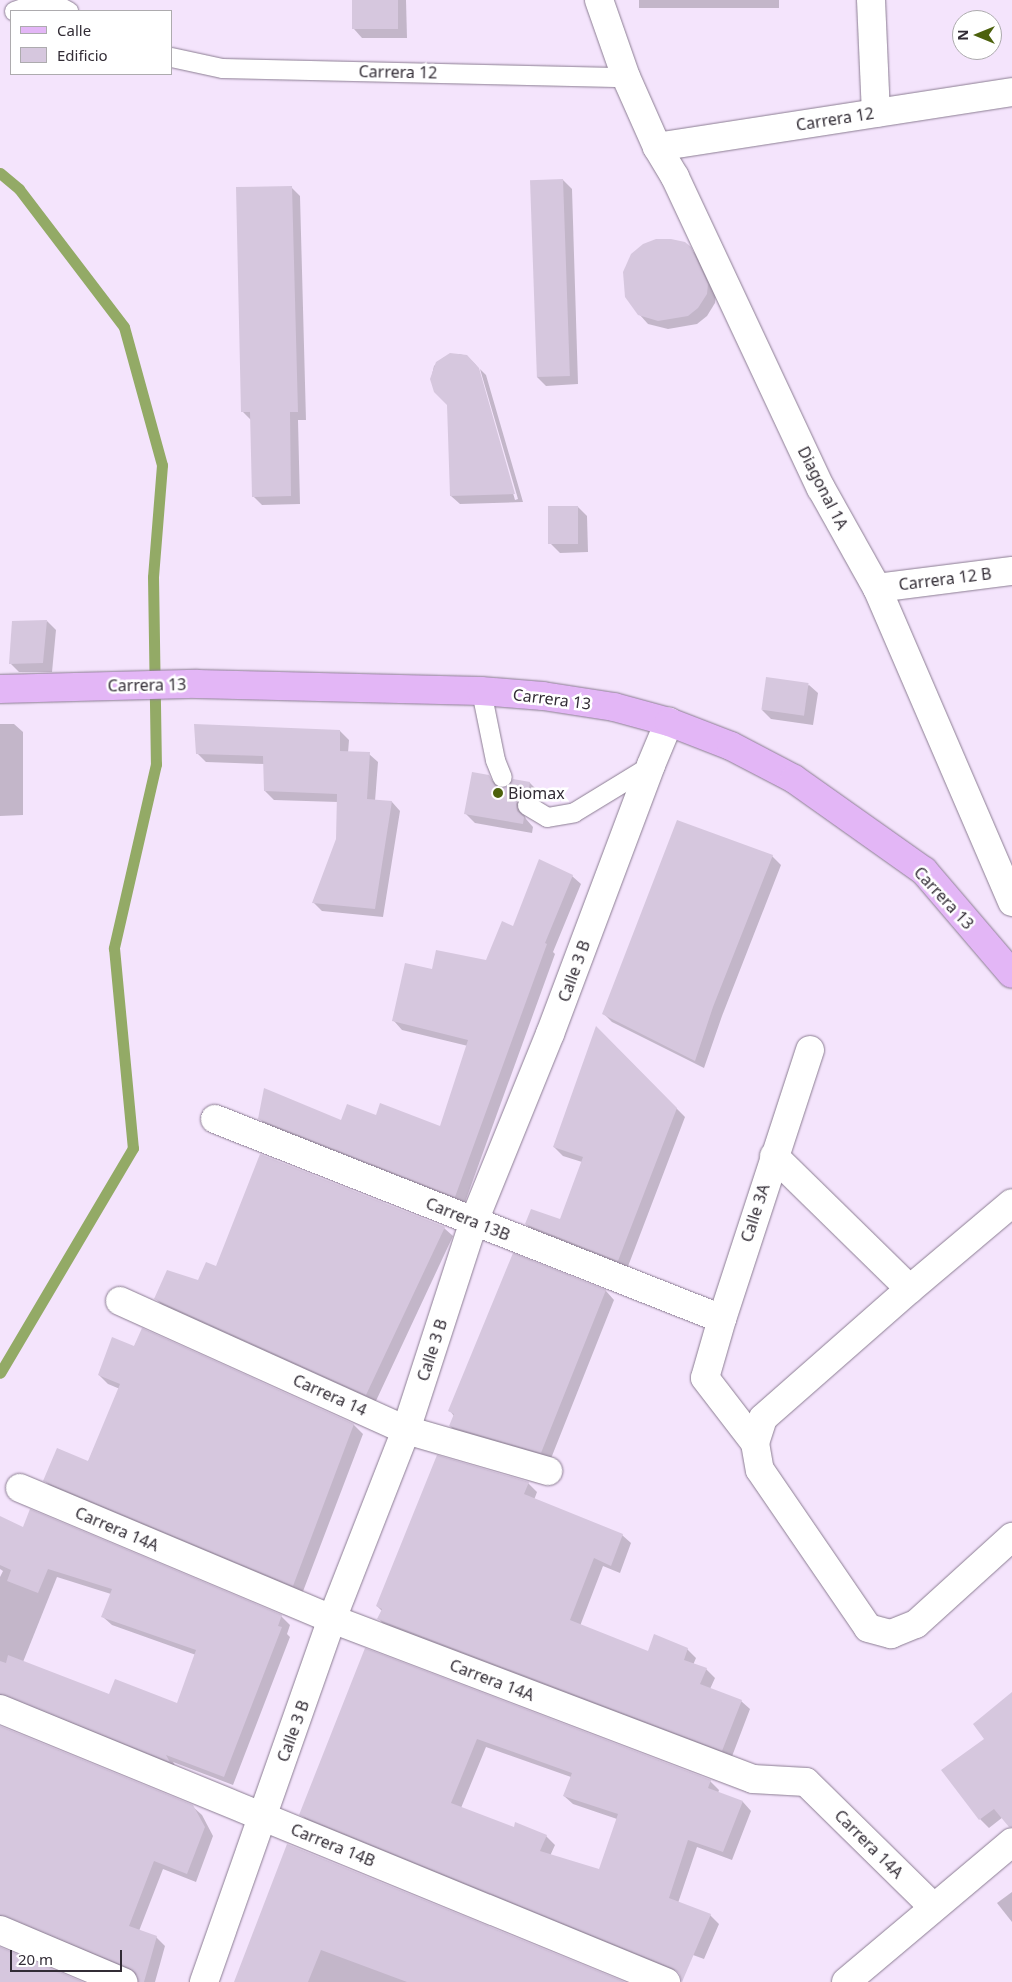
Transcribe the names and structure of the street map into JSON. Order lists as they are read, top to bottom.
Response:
{
  "streets": {
    "main road": ["Carrera 13"],
    "street": [
      "Carrera 12",
      "Diagonal 1A",
      "Carrera 12 B",
      "Calle 3 B",
      "Calle 3A",
      "Carrera 13B",
      "Carrera 14",
      "Carrera 14A",
      "Carrera 14B"
    ]
  },
  "crossings": [
    ["Carrera 12", "Diagonal 1A"],
    ["Diagonal 1A", "Carrera 12 B"],
    ["Carrera 13", "Calle 3 B"],
    ["Calle 3 B", "Carrera 13B"],
    ["Calle 3 B", "Carrera 14"],
    ["Calle 3 B", "Carrera 14A"],
    ["Calle 3 B", "Carrera 14B"],
    ["Calle 3A", "Carrera 13B"]
  ],
  "places": ["Biomax"],
  "legend": ["Calle", "Edificio"],
  "scale_bar": "20 m",
  "north": "left"
}
